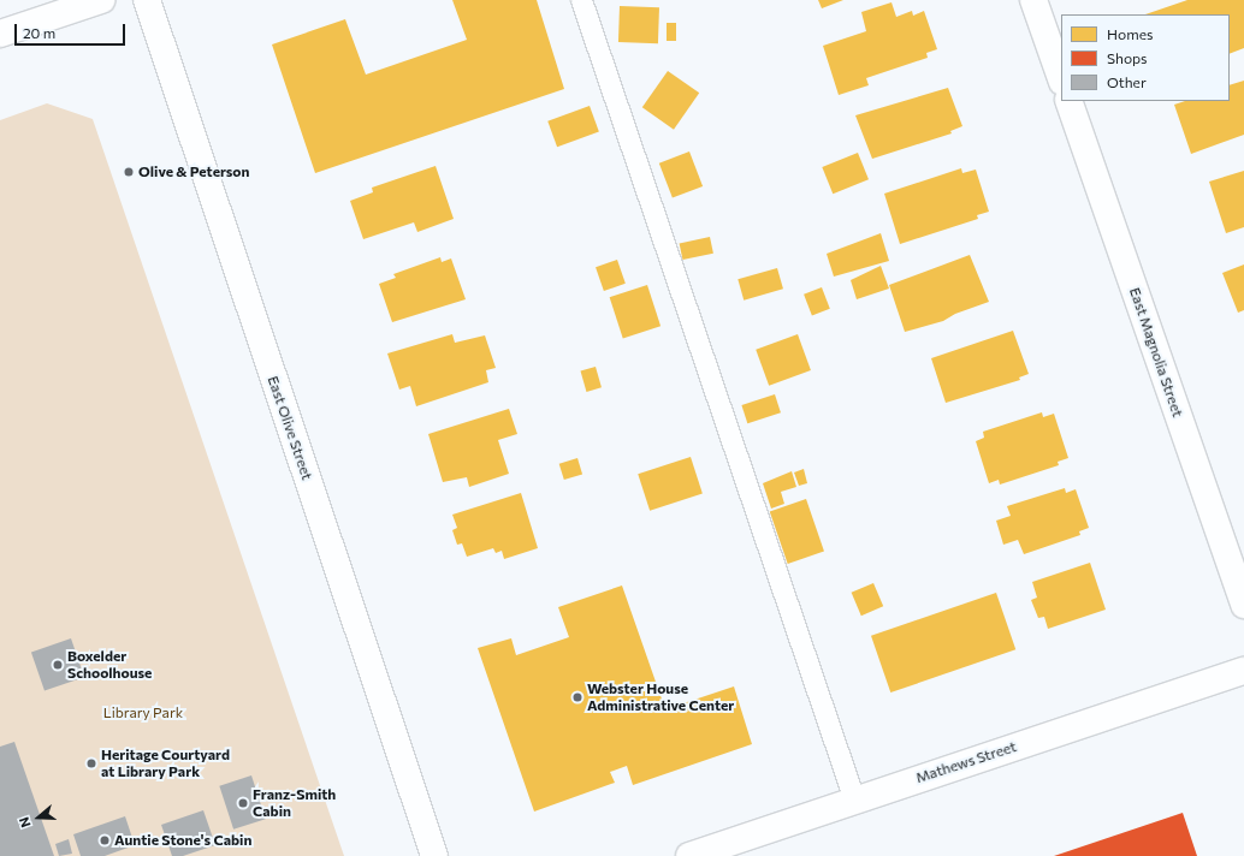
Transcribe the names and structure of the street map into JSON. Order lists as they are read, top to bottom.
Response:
{
  "streets": {
    "street": ["East Magnolia Street", "East Olive Street", "Mathews Street"]
  },
  "parks": ["Library Park"],
  "places": [
    "Olive & Peterson",
    "Boxelder Schoolhouse",
    "Webster House Administrative Center",
    "Heritage Courtyard at Library Park",
    "Franz-Smith Cabin",
    "Auntie Stone's Cabin"
  ],
  "legend": ["Homes", "Shops", "Other"],
  "scale_bar": "20 m",
  "north": "left"
}
